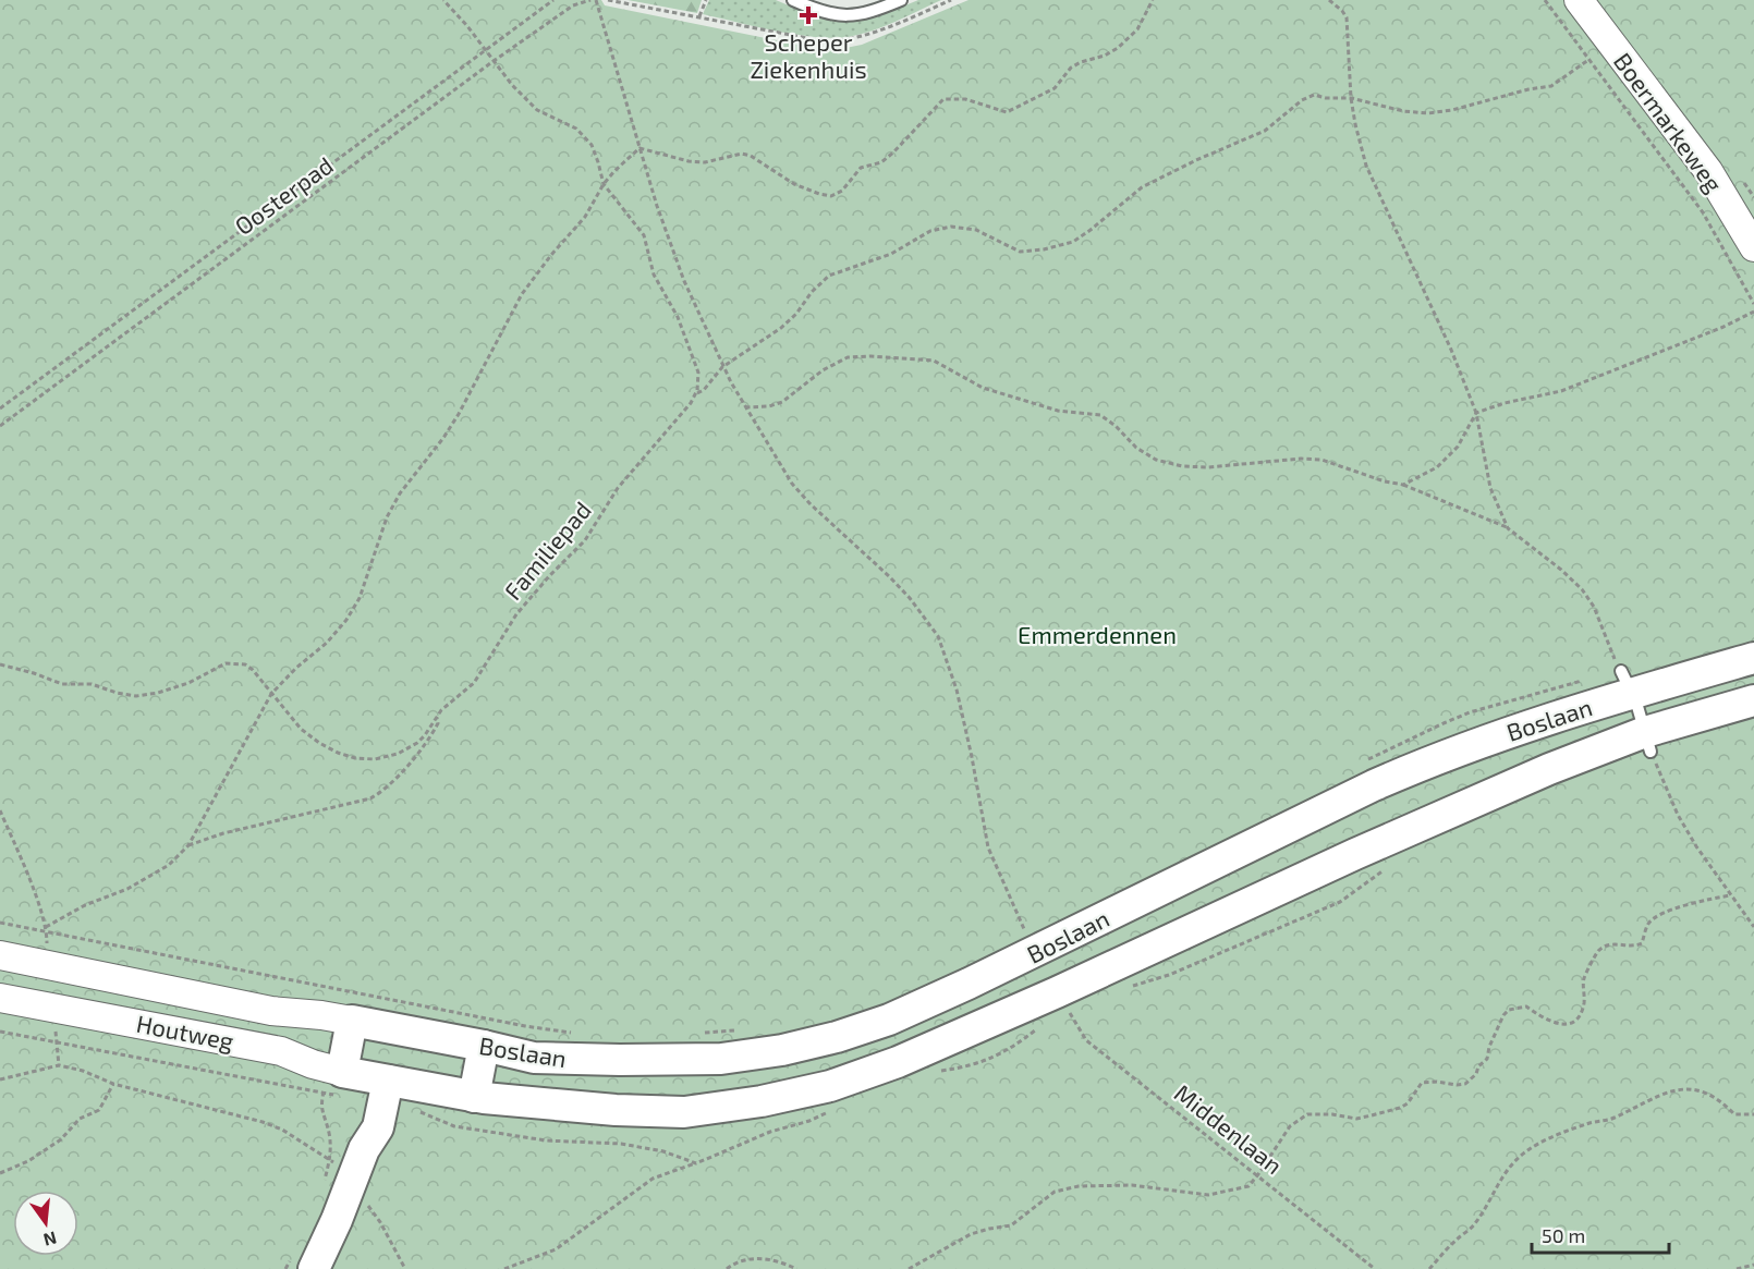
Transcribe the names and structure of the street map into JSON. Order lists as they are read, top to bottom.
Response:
{
  "streets": {
    "main road": ["Boslaan"],
    "street": ["Boermarkeweg", "Houtweg"],
    "path": ["Oosterpad", "Familiepad", "Middenlaan"]
  },
  "crossings": [
    ["Boslaan", "Houtweg"]
  ],
  "parks": ["Emmerdennen"],
  "places": {
    "health": ["Scheper Ziekenhuis"]
  },
  "scale_bar": "50 m",
  "north": "bottom"
}
